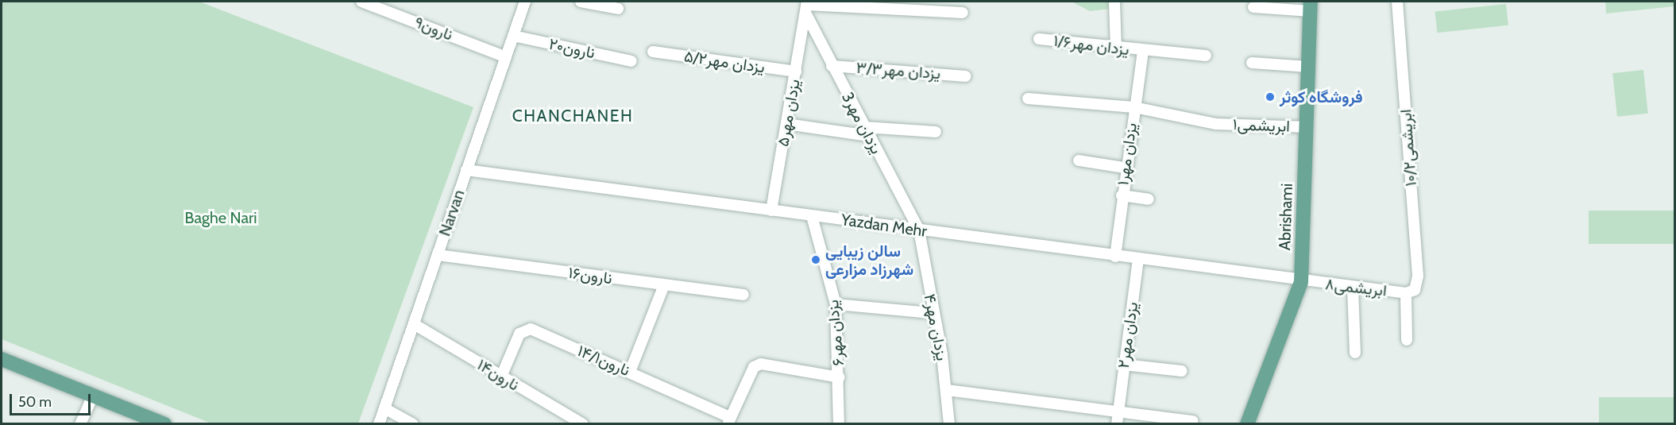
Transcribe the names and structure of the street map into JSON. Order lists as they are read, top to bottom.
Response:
{
  "streets": {
    "main road": ["Abrishami"],
    "street": [
      "نارون۹",
      "۱/۶یزدان مهر",
      "نارون۲۰",
      "۵/۲یزدان مهر",
      "۳/۳یزدان مهر",
      "یزدان مهر۵",
      "3یزدان مهر",
      "ابریشمی۱",
      "۱۰/۲ابریشمی",
      "یزدان مهر۱",
      "Narvan",
      "Yazdan Mehr",
      "نارون۱۶",
      "ابریشمی۸",
      "یزدان مهر۴",
      "یزدان مهر۶",
      "یزدان مهر۲",
      "۱۴/۱نارون",
      "نارون۱۴"
    ]
  },
  "crossings": [
    ["نارون۹", "Narvan"],
    ["۱/۶یزدان مهر", "یزدان مهر۱"],
    ["نارون۲۰", "Narvan"],
    ["۵/۲یزدان مهر", "یزدان مهر۵"],
    ["۳/۳یزدان مهر", "3یزدان مهر"],
    ["یزدان مهر۵", "3یزدان مهر"],
    ["یزدان مهر۵", "Yazdan Mehr"],
    ["3یزدان مهر", "Yazdan Mehr"],
    ["3یزدان مهر", "یزدان مهر۴"],
    ["ابریشمی۱", "یزدان مهر۱"],
    ["ابریشمی۱", "Abrishami"],
    ["۱۰/۲ابریشمی", "ابریشمی۸"],
    ["یزدان مهر۱", "Yazdan Mehr"],
    ["Narvan", "Yazdan Mehr"],
    ["Narvan", "نارون۱۶"],
    ["Narvan", "نارون۱۴"],
    ["Abrishami", "Yazdan Mehr"],
    ["Abrishami", "ابریشمی۸"],
    ["Yazdan Mehr", "ابریشمی۸"],
    ["Yazdan Mehr", "یزدان مهر۴"],
    ["Yazdan Mehr", "یزدان مهر۶"],
    ["Yazdan Mehr", "یزدان مهر۲"],
    ["۱۴/۱نارون", "نارون۱۴"]
  ],
  "districts": ["CHANCHANEH"],
  "parks": ["Baghe Nari"],
  "places": ["فروشگاه کوثر", "سالن زیبایی شهرزاد مزارعی"],
  "scale_bar": "50 m"
}
